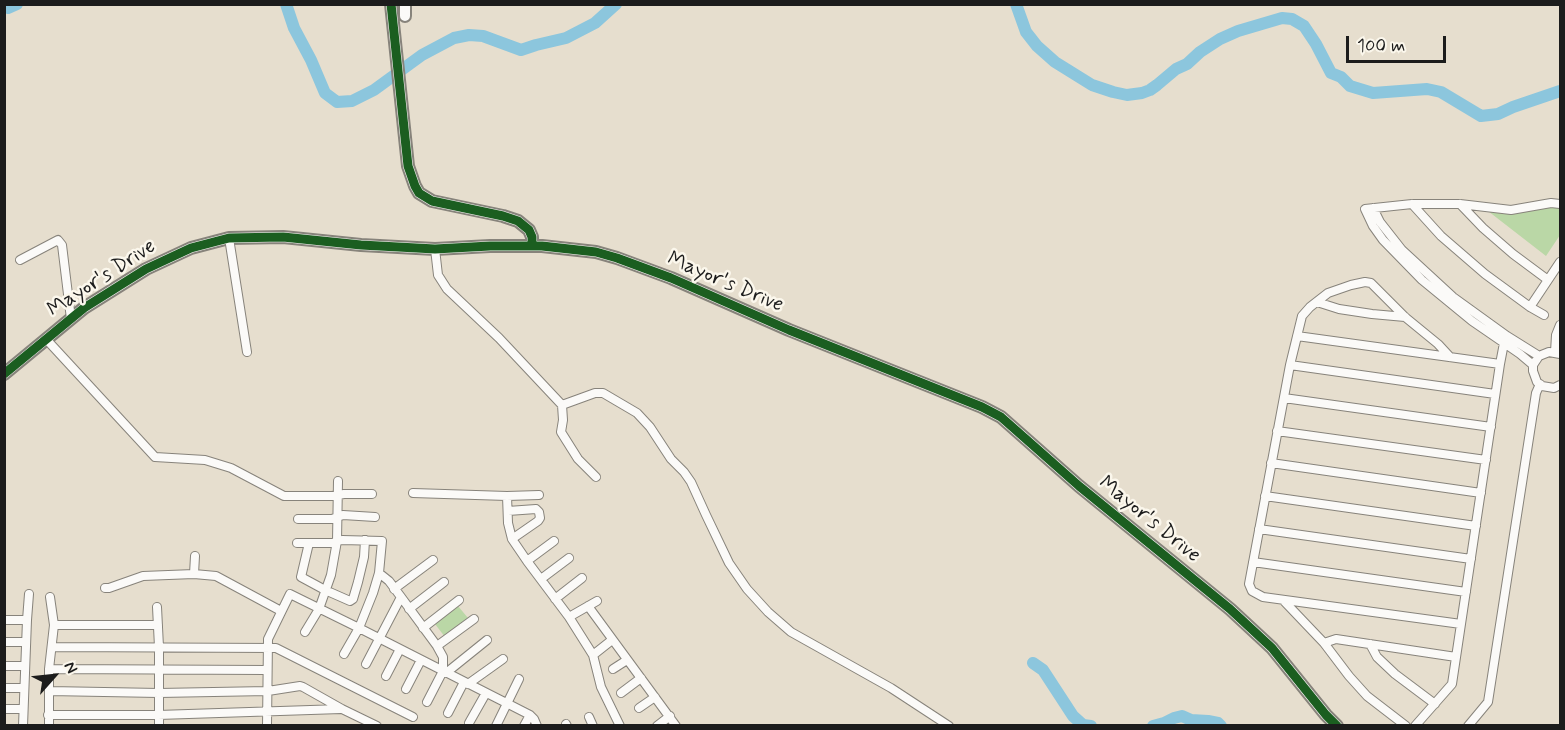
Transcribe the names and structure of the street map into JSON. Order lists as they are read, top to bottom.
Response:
{
  "streets": {
    "street": ["Mayor's Drive"]
  },
  "scale_bar": "100 m",
  "north": "top right"
}
